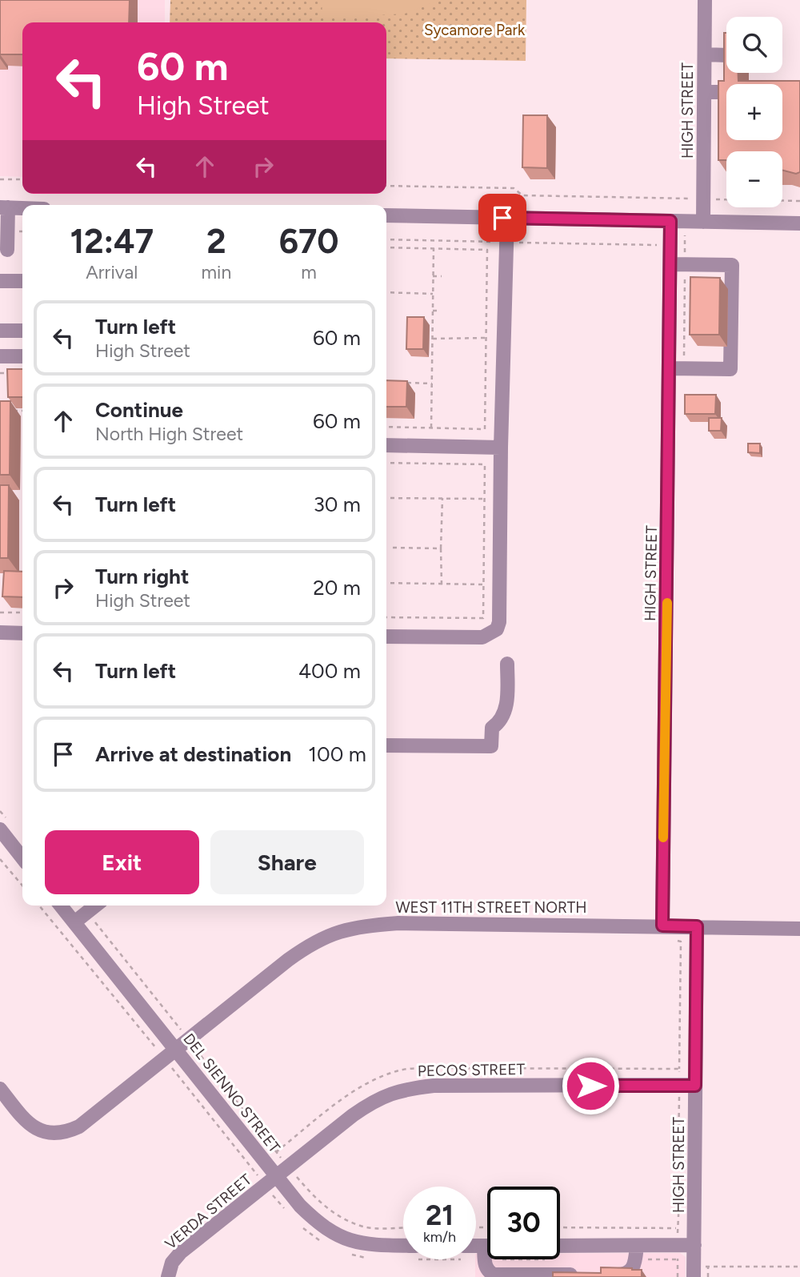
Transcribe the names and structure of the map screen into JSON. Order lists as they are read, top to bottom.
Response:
{
  "streets": {
    "street": [
      "HIGH STREET",
      "WEST 11TH STREET NORTH",
      "PECOS STREET",
      "DEL SIENNO STREET",
      "VERDA STREET"
    ]
  },
  "crossings": [
    ["HIGH STREET", "WEST 11TH STREET NORTH"],
    ["HIGH STREET", "PECOS STREET"],
    ["WEST 11TH STREET NORTH", "DEL SIENNO STREET"],
    ["PECOS STREET", "DEL SIENNO STREET"],
    ["PECOS STREET", "VERDA STREET"],
    ["DEL SIENNO STREET", "VERDA STREET"]
  ],
  "parks": ["Sycamore Park"],
  "page": {
    "map_buttons": ["+", "−"],
    "turn": ["60 m", "High Street"],
    "eta": [
      "12:47",
      "Arrival",
      "2",
      "min",
      "670",
      "m"
    ],
    "list": [
      {
        "name": "Turn left",
        "note": "High Street",
        "value": "60 m"
      },
      {
        "name": "Continue",
        "note": "North High Street",
        "value": "60 m"
      },
      {
        "name": "Turn left",
        "value": "30 m"
      },
      {
        "name": "Turn right",
        "note": "High Street",
        "value": "20 m"
      },
      {
        "name": "Turn left",
        "value": "400 m"
      },
      {
        "name": "Arrive at destination",
        "value": "100 m"
      }
    ],
    "buttons": ["Exit", "Share"],
    "speed": "21 km/h",
    "limit": "30"
  }
}
